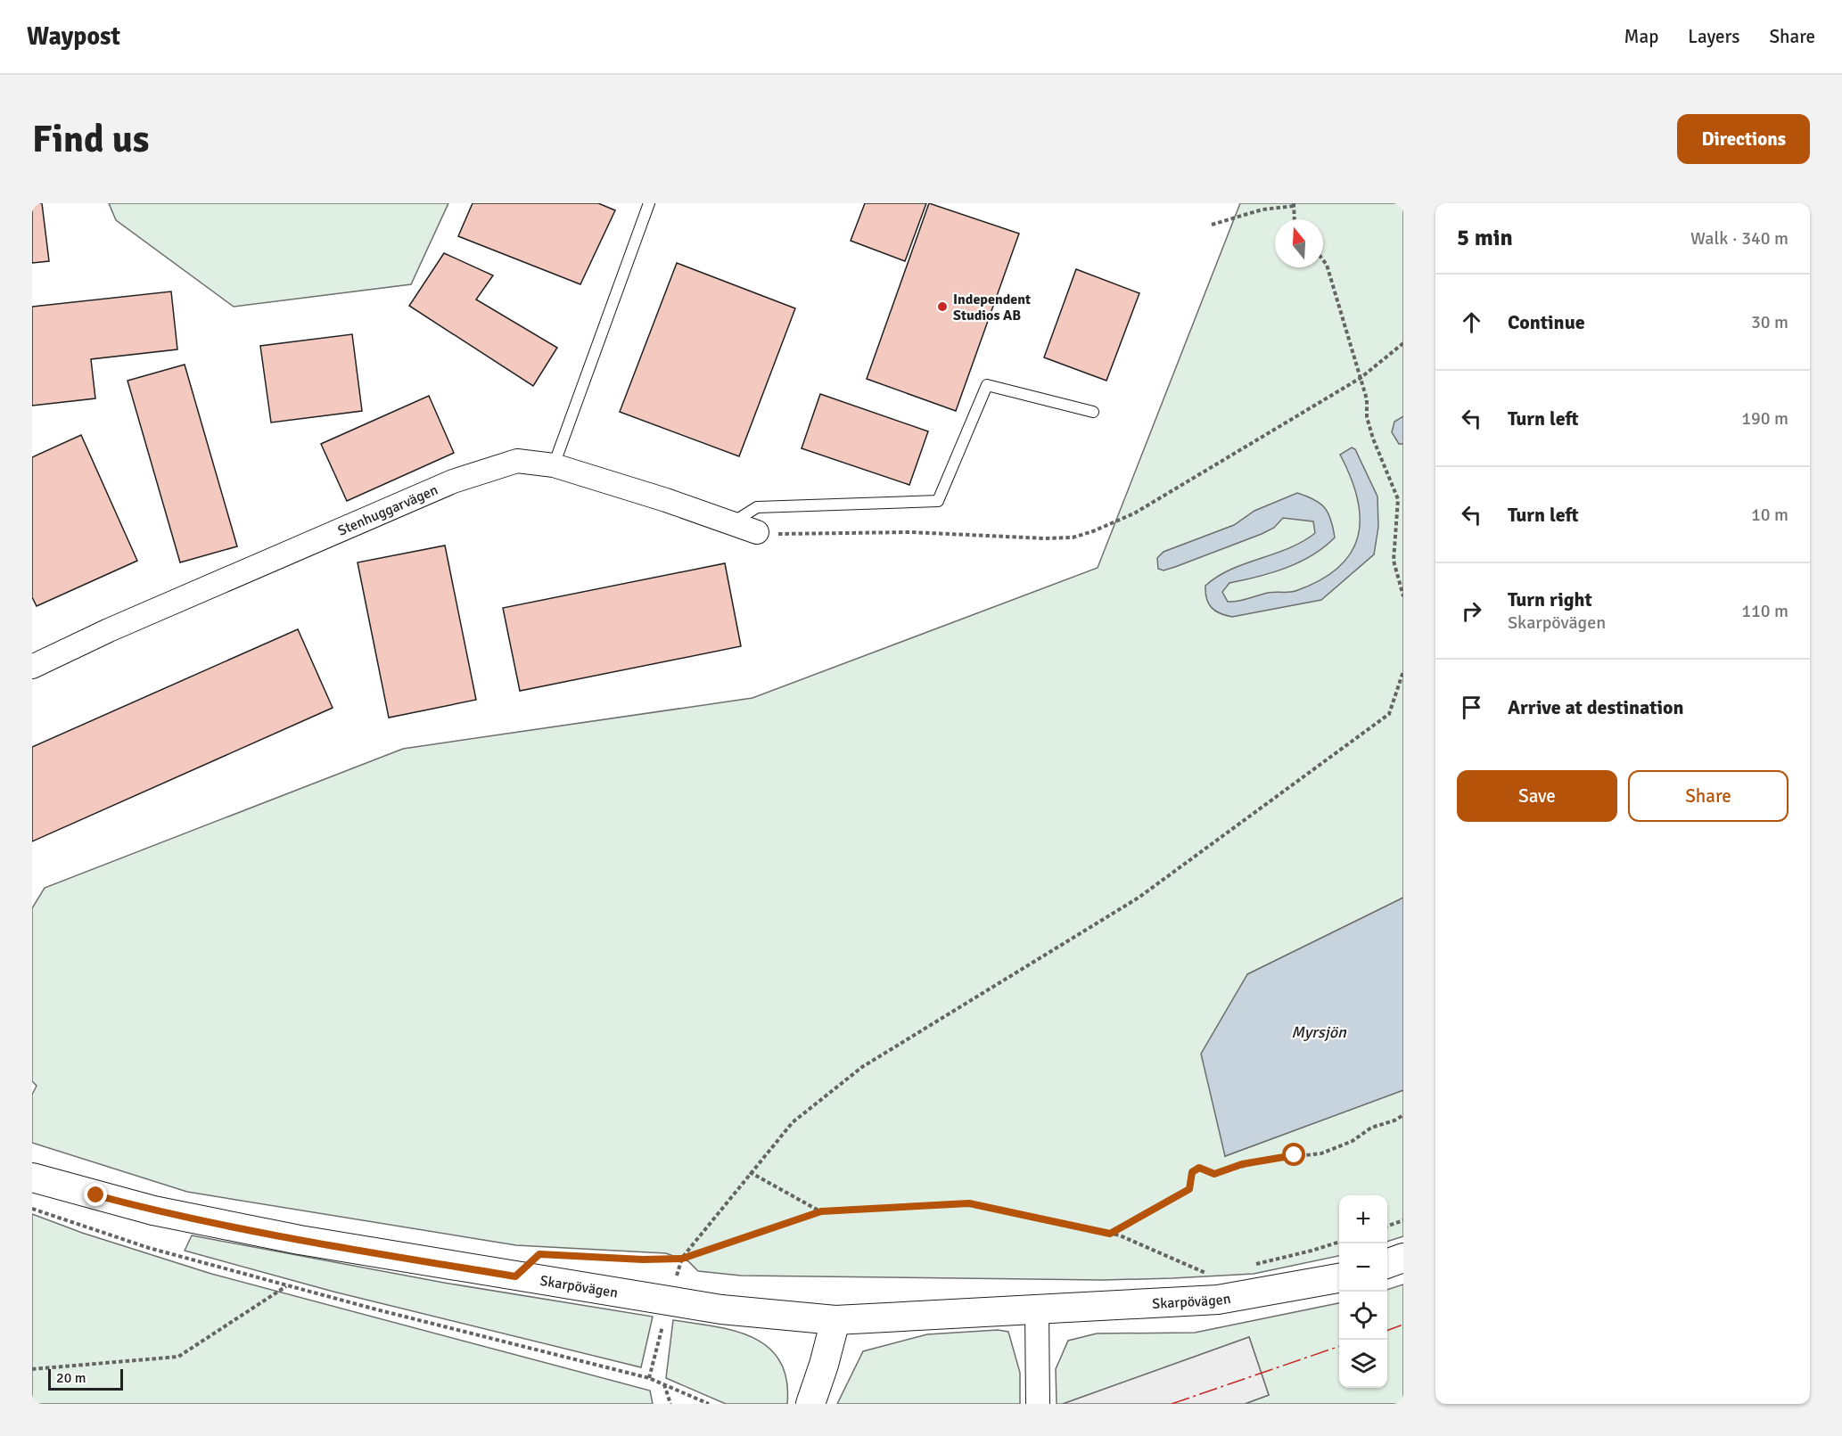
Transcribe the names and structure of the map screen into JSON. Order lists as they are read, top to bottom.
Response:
{
  "streets": {
    "street": ["Stenhuggarvägen", "Skarpövägen"]
  },
  "water": ["Myrsjön"],
  "places": ["Independent Studios AB"],
  "scale_bar": "20 m",
  "north": "top",
  "page": {
    "header": "Waypost",
    "nav": ["Map", "Layers", "Share"],
    "buttons": [
      "Directions",
      ["Save", "Share"]
    ],
    "title": "Find us",
    "heading": ["5 min", "Walk · 340 m"],
    "list": [
      ["Continue", "30 m"],
      ["Turn left", "190 m"],
      ["Turn left", "10 m"],
      ["Turn right", "Skarpövägen", "110 m"],
      "Arrive at destination"
    ],
    "map_buttons": ["+", "−"],
    "scale": "20 m"
  }
}
